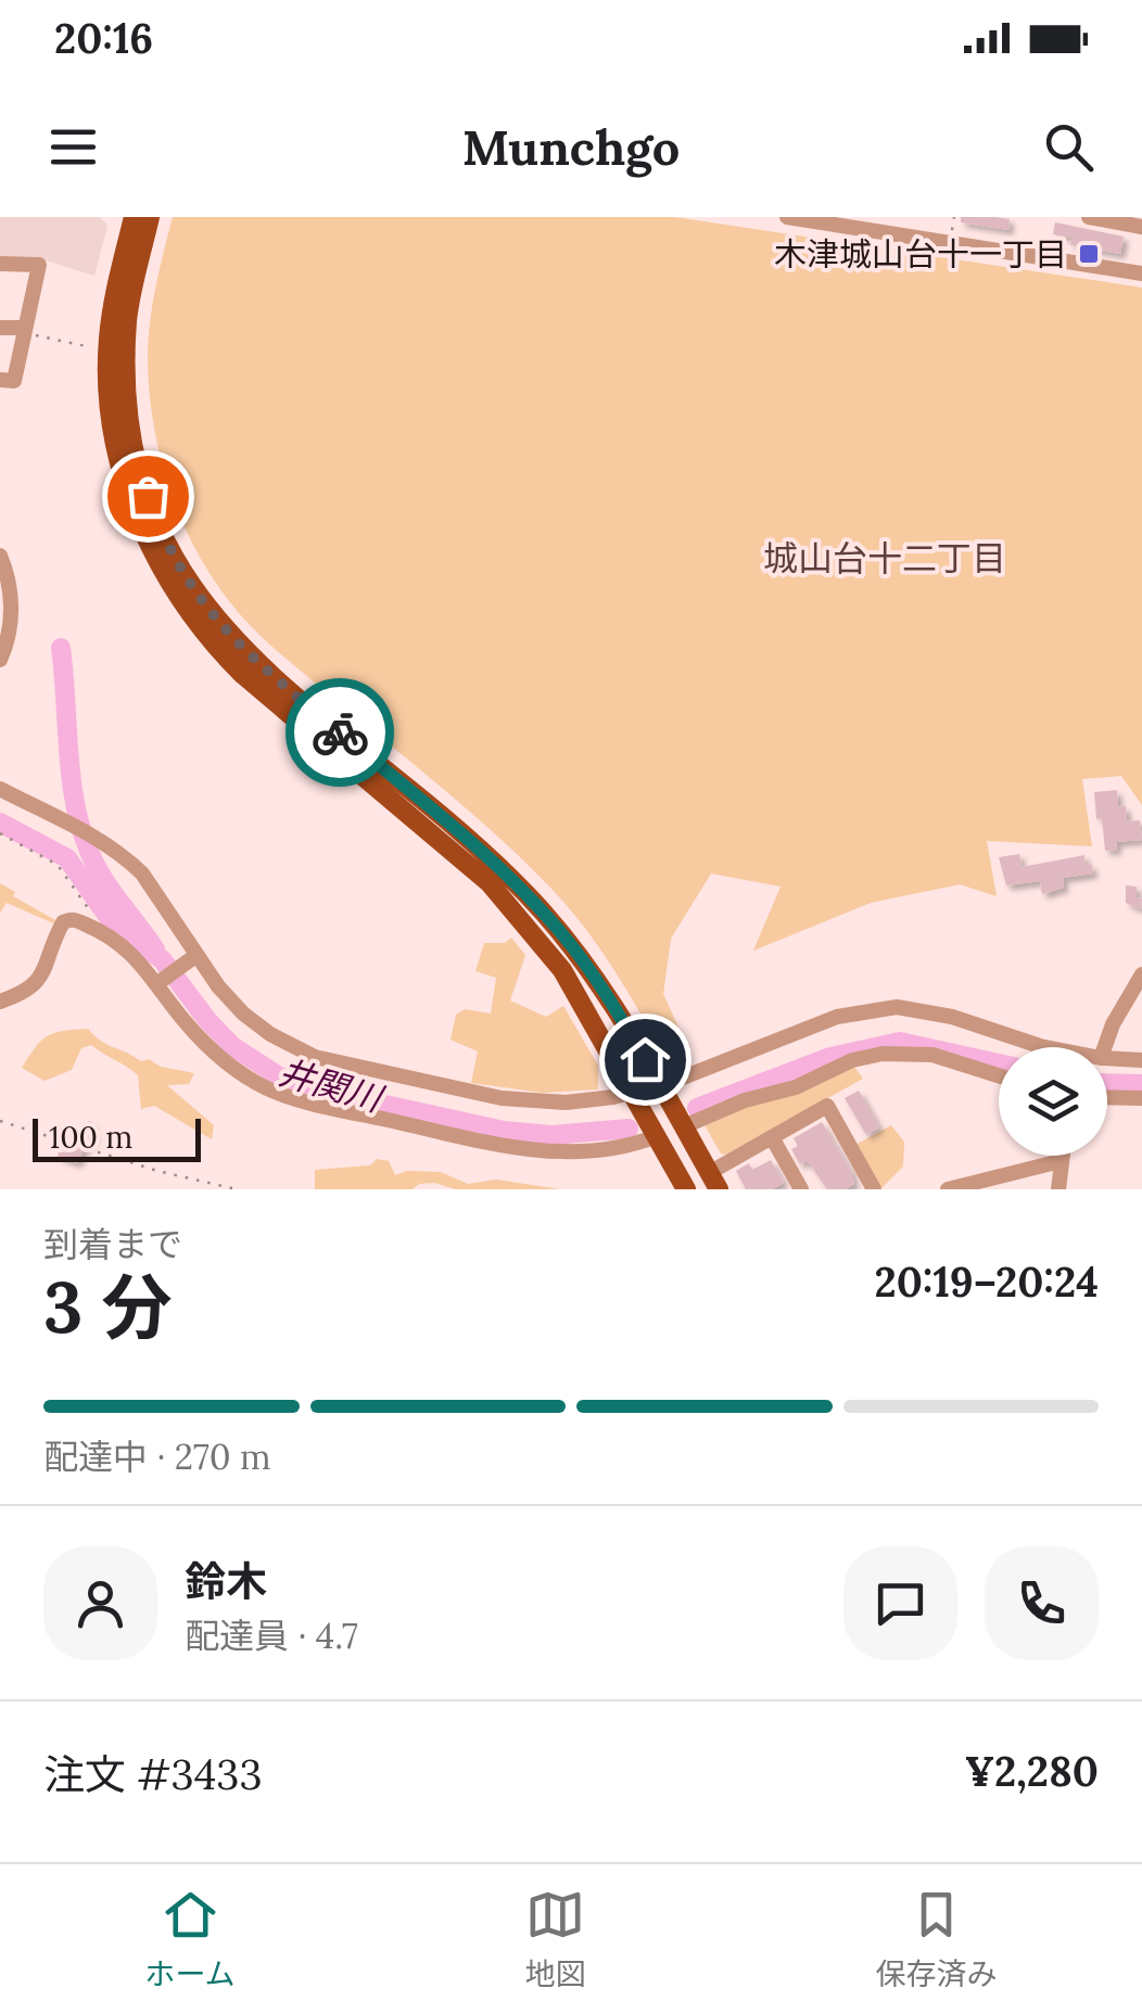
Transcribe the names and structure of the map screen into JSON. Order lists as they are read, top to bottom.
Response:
{
  "districts": ["城山台十二丁目"],
  "water": ["井関川"],
  "places": {
    "transit": ["木津城山台十一丁目"]
  },
  "scale_bar": "100 m",
  "page": {
    "status": "20:16",
    "header": "Munchgo",
    "scale": "100 m",
    "heading": ["3 分", "到着まで", "20:19–20:24"],
    "panel": [
      "鈴木",
      "配達員 · 4.7",
      "注文 #3433",
      "¥2,280"
    ],
    "bar": "配達中 · 270 m",
    "tabs": ["ホーム", "地図", "保存済み"]
  }
}
